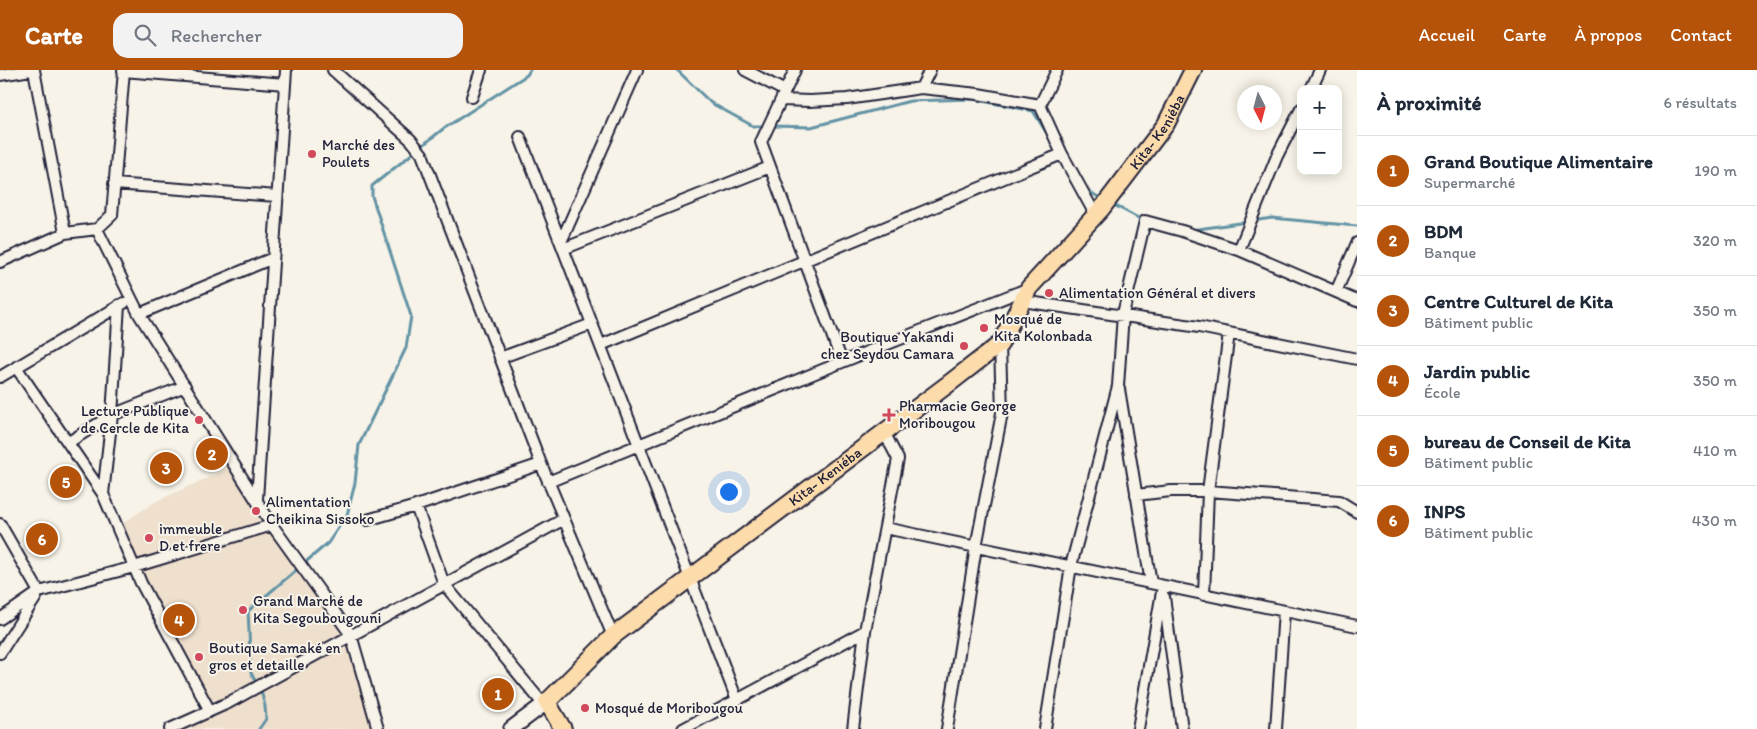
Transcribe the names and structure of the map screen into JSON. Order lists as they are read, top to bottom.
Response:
{
  "streets": {
    "main road": ["Kita- Keniéba"]
  },
  "places": {
    "other": [
      "Marché des Poulets",
      "Alimentation Général et divers",
      "Mosqué de Kita Kolonbada",
      "Boutique Yakandi chez Seydou Camara",
      "Lecture Publique de Cercle de Kita",
      "Alimentation Cheikina Sissoko",
      "immeuble D et frere",
      "Grand Marché de Kita Segoubougouni",
      "Boutique Samaké en gros et detaille",
      "Mosqué de Moribougou"
    ],
    "health": ["Pharmacie George Moribougou"]
  },
  "north": "bottom",
  "page": {
    "header": "Carte",
    "search": "Rechercher",
    "nav": [
      "Accueil",
      "Carte",
      "À propos",
      "Contact"
    ],
    "heading": ["À proximité", "6 résultats"],
    "map_buttons": ["+", "−"],
    "list": [
      {
        "mark": "1",
        "name": "Grand Boutique Alimentaire",
        "note": "Supermarché",
        "value": "190 m"
      },
      {
        "mark": "2",
        "name": "BDM",
        "note": "Banque",
        "value": "320 m"
      },
      {
        "mark": "3",
        "name": "Centre Culturel de Kita",
        "note": "Bâtiment public",
        "value": "350 m"
      },
      {
        "mark": "4",
        "name": "Jardin public",
        "note": "École",
        "value": "350 m"
      },
      {
        "mark": "5",
        "name": "bureau de Conseil de Kita",
        "note": "Bâtiment public",
        "value": "410 m"
      },
      {
        "mark": "6",
        "name": "INPS",
        "note": "Bâtiment public",
        "value": "430 m"
      }
    ],
    "pins": [
      "2",
      "3",
      "5",
      "6",
      "4",
      "1"
    ]
  }
}
